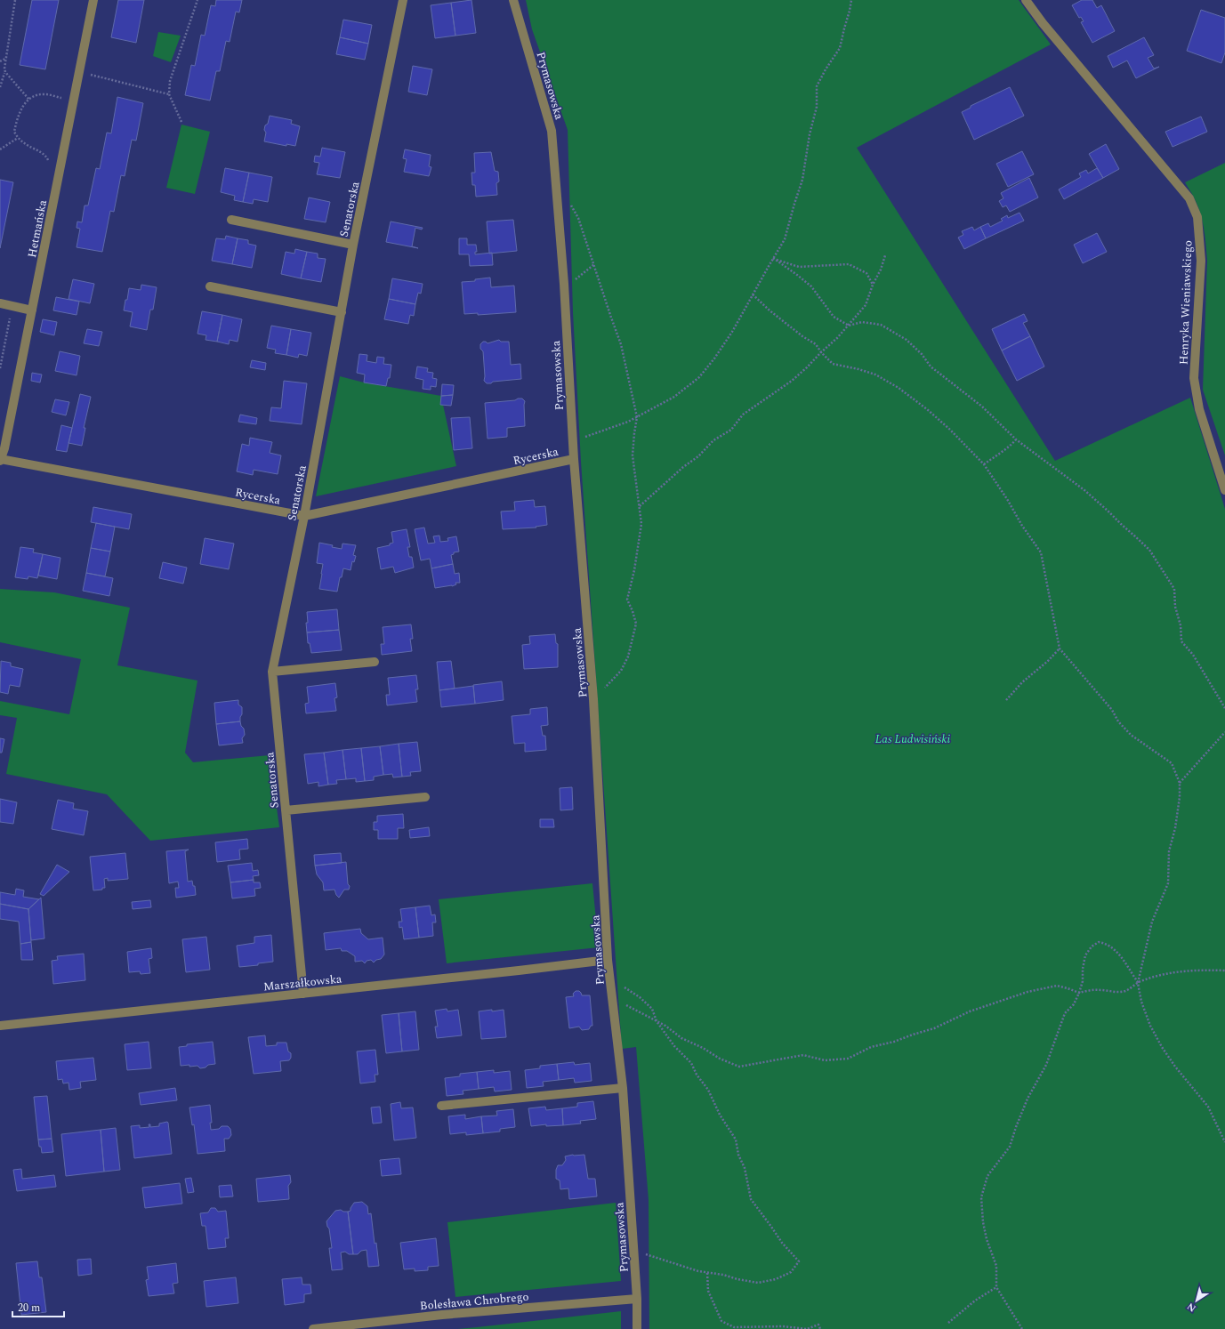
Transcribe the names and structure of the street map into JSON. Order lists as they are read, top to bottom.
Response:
{
  "streets": {
    "street": [
      "Prymasowska",
      "Senatorska",
      "Hetmańska",
      "Henryka Wieniawskiego",
      "Rycerska",
      "Marszałkowska",
      "Bolesława Chrobrego"
    ]
  },
  "crossings": [
    ["Prymasowska", "Rycerska"],
    ["Prymasowska", "Marszałkowska"],
    ["Prymasowska", "Bolesława Chrobrego"],
    ["Senatorska", "Rycerska"],
    ["Senatorska", "Marszałkowska"],
    ["Hetmańska", "Rycerska"]
  ],
  "parks": ["Las Ludwisiński"],
  "scale_bar": "20 m",
  "north": "bottom left"
}
